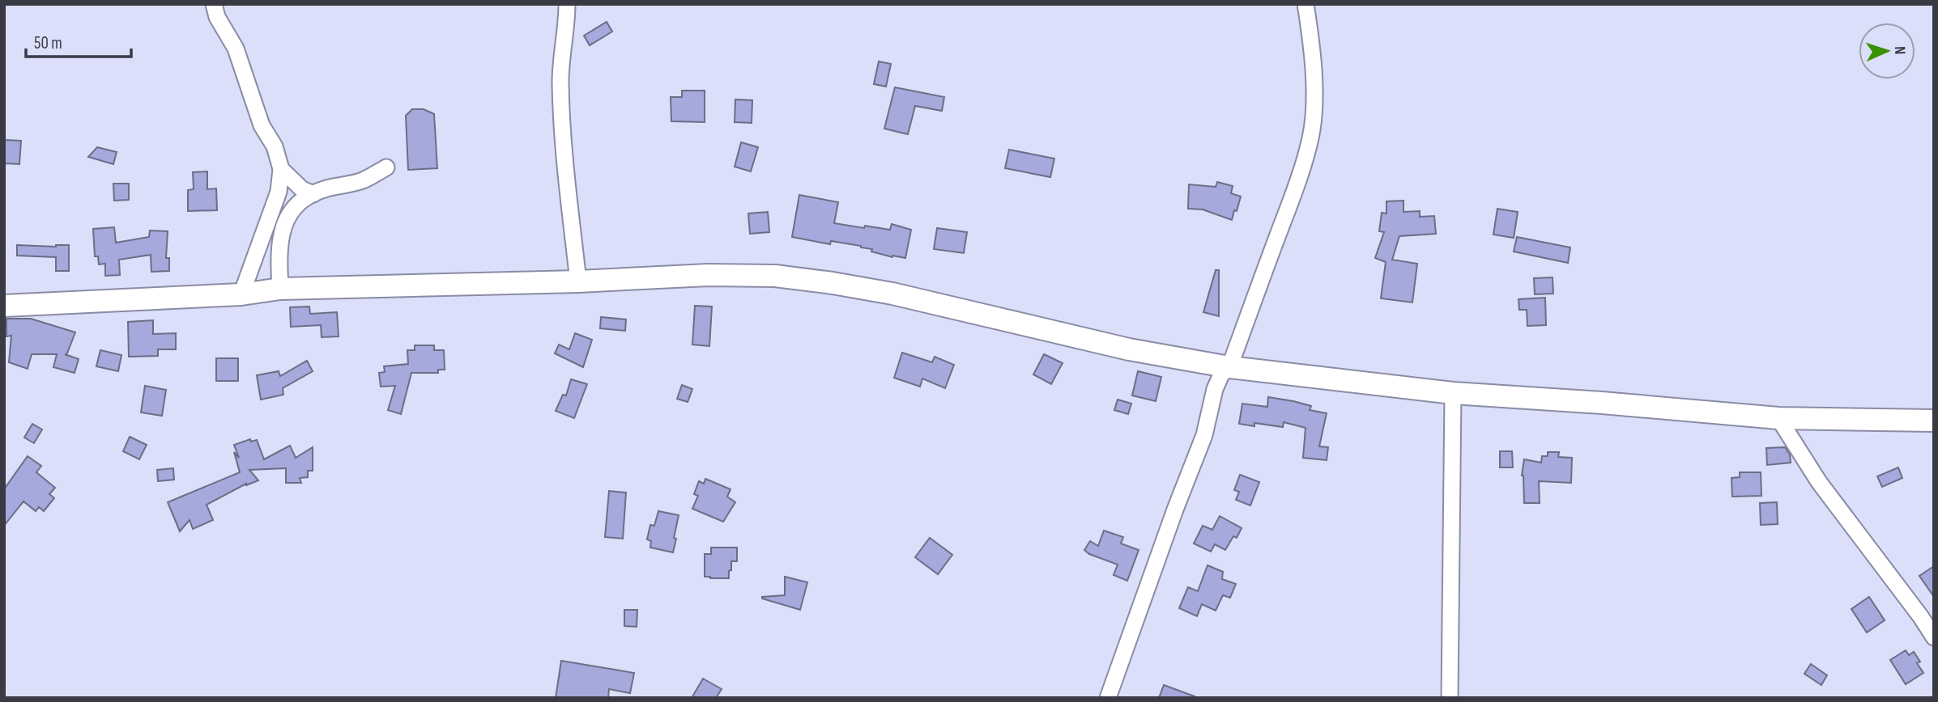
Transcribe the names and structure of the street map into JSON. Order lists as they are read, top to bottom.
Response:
{
  "scale_bar": "50 m",
  "north": "right"
}
